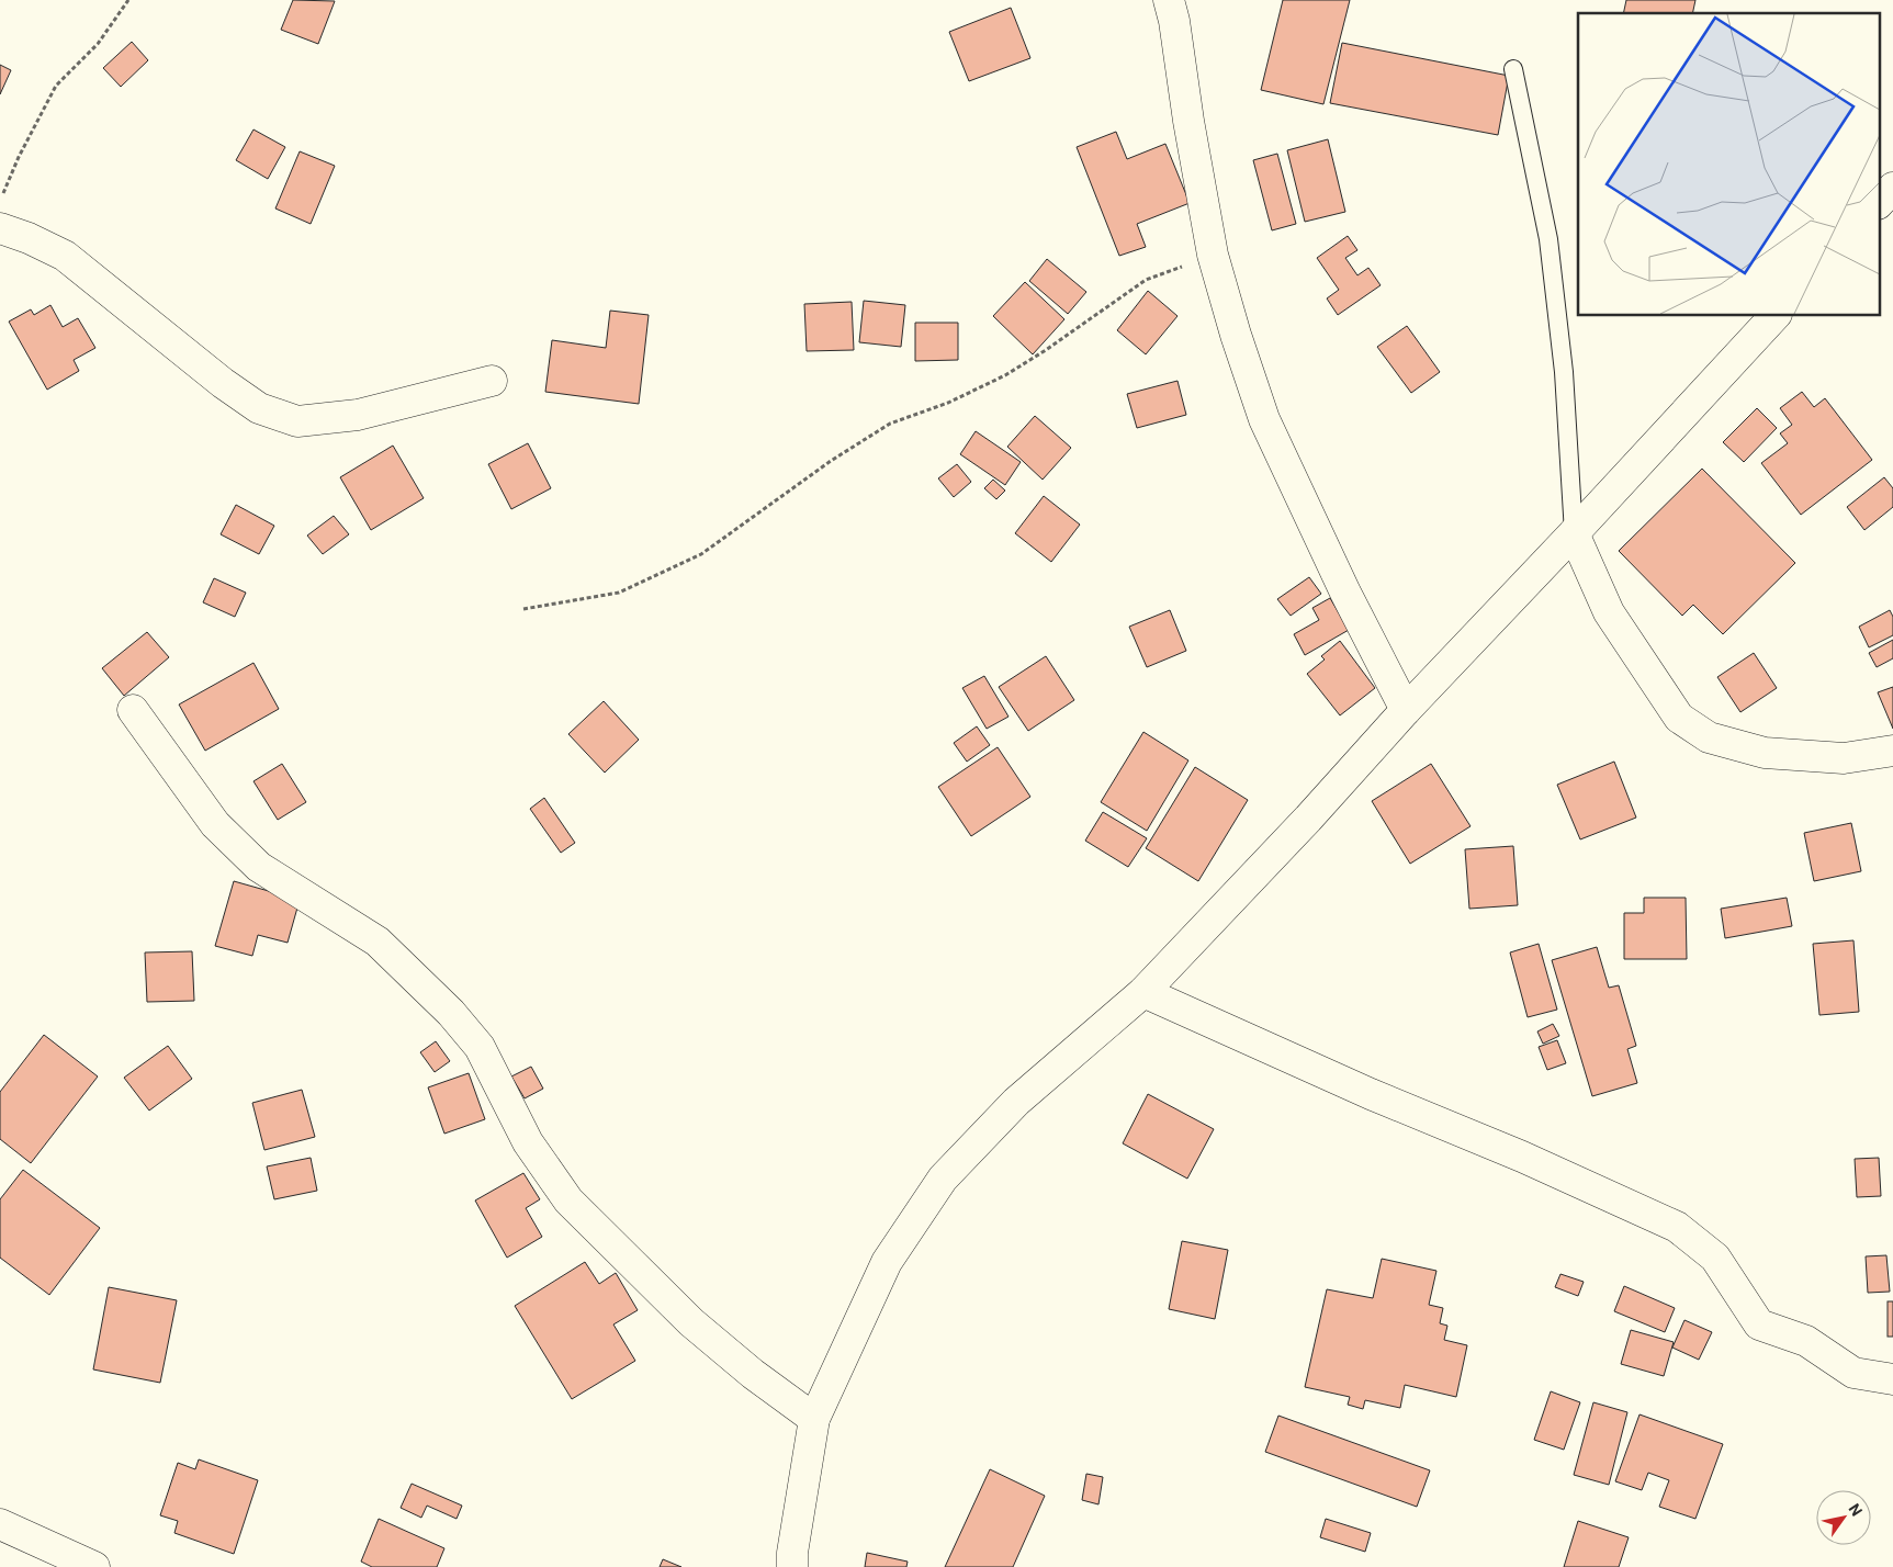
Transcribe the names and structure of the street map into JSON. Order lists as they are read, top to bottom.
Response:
{
  "north": "top right"
}
